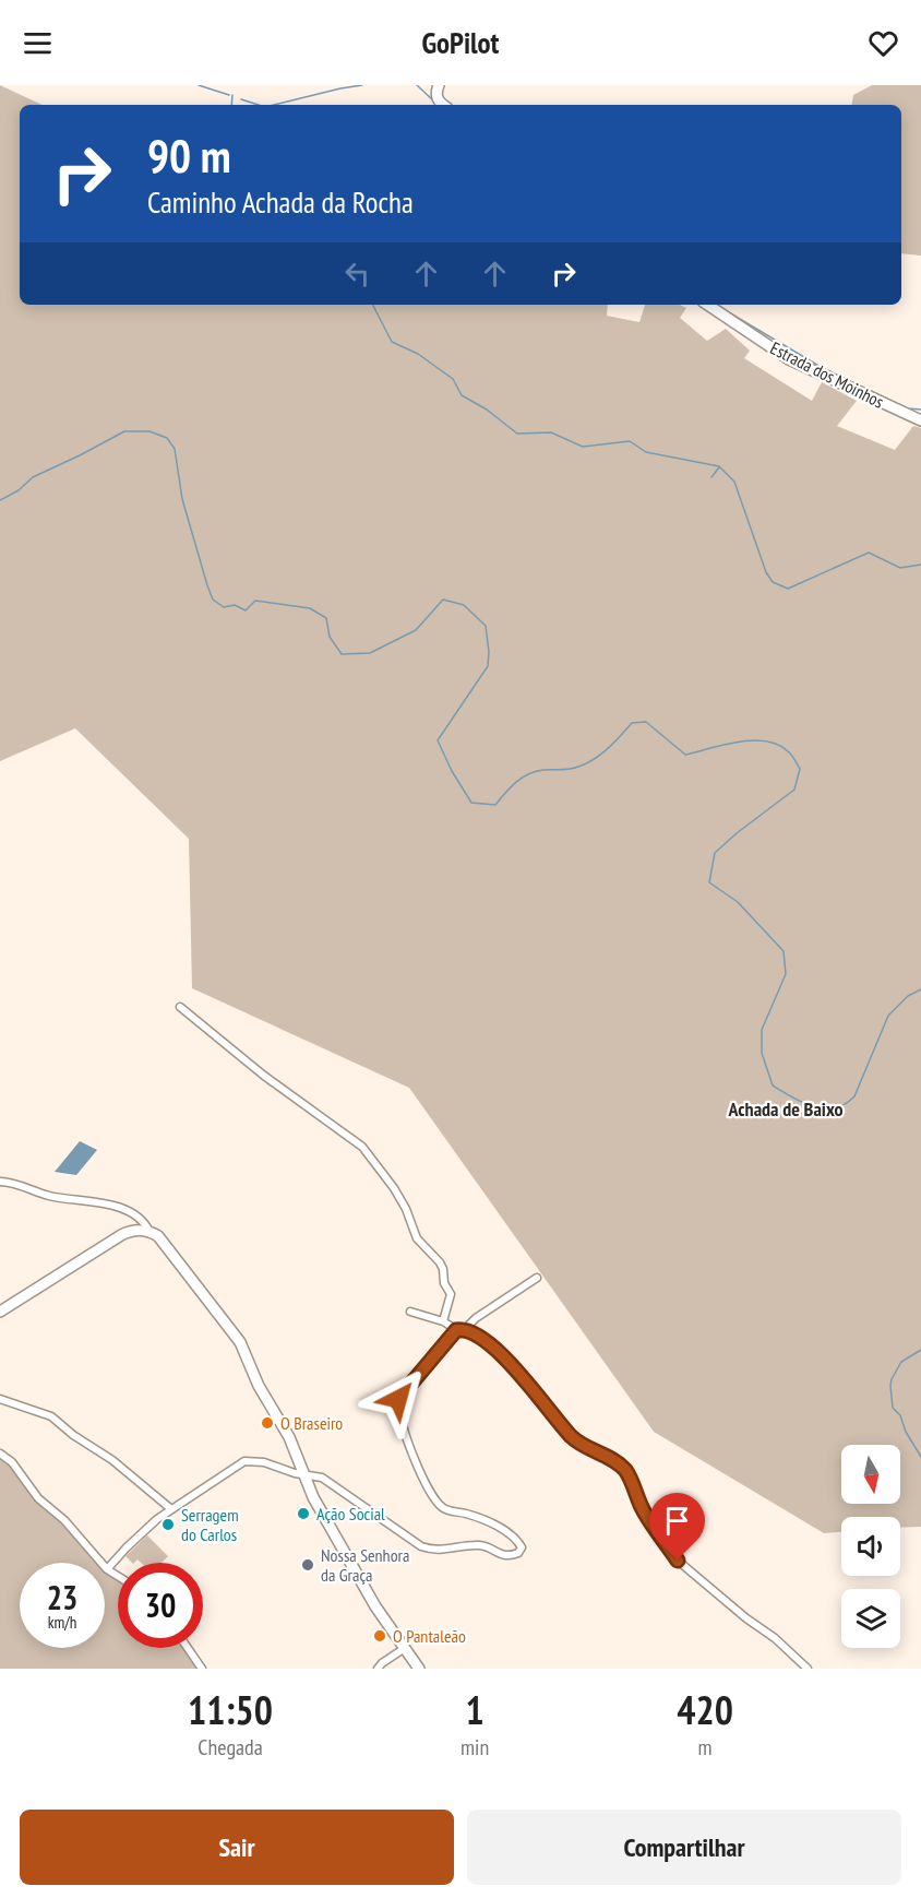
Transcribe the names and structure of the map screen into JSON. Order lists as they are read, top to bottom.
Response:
{
  "streets": {
    "main road": ["Estrada dos Moinhos"]
  },
  "districts": ["Achada de Baixo"],
  "places": [
    "O Braseiro",
    "Ação Social",
    "Serragem do Carlos",
    "Nossa Senhora da Graça",
    "O Pantaleão"
  ],
  "north": "bottom",
  "page": {
    "header": "GoPilot",
    "turn": ["90 m", "Caminho Achada da Rocha"],
    "speed": "23 km/h",
    "limit": "30",
    "eta": [
      "11:50",
      "Chegada",
      "1",
      "min",
      "420",
      "m"
    ],
    "buttons": ["Sair", "Compartilhar"]
  }
}
